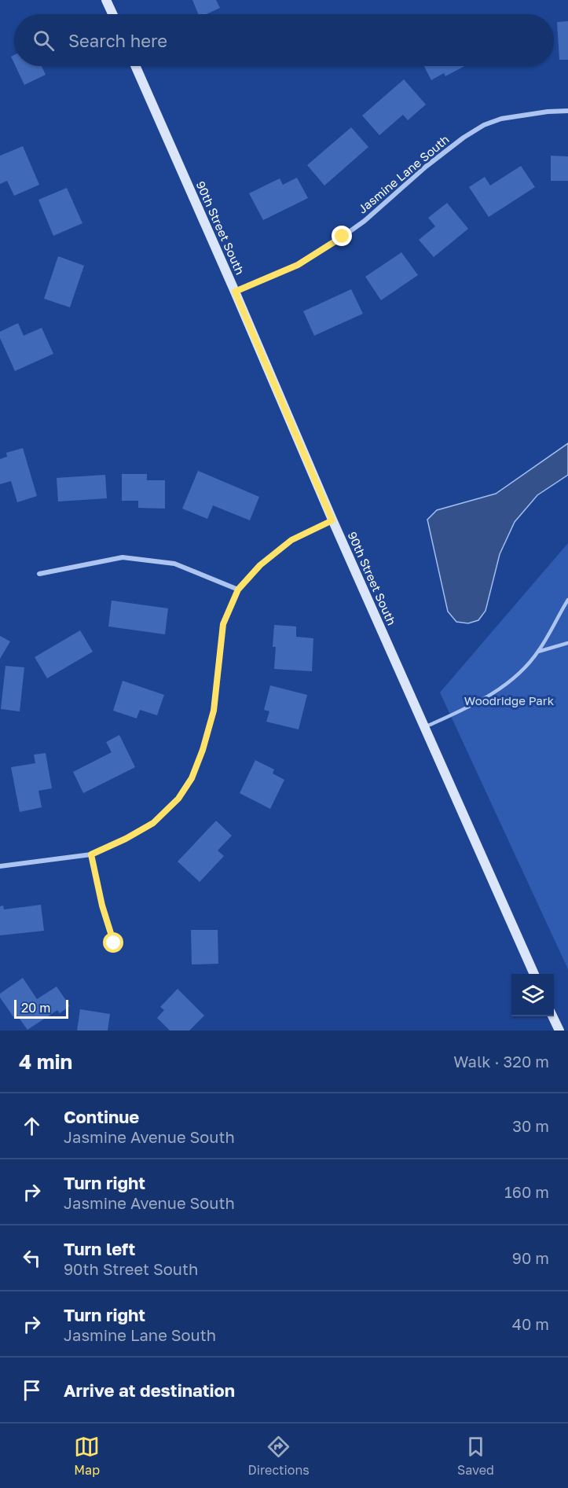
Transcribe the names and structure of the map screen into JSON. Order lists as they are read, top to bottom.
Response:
{
  "streets": {
    "street": ["Jasmine Lane South", "90th Street South"]
  },
  "crossings": [
    ["Jasmine Lane South", "90th Street South"]
  ],
  "parks": ["Woodridge Park"],
  "scale_bar": "20 m",
  "page": {
    "search": "Search here",
    "scale": "20 m",
    "heading": ["4 min", "Walk · 320 m"],
    "list": [
      ["Continue", "Jasmine Avenue South", "30 m"],
      ["Turn right", "Jasmine Avenue South", "160 m"],
      ["Turn left", "90th Street South", "90 m"],
      ["Turn right", "Jasmine Lane South", "40 m"],
      "Arrive at destination"
    ],
    "nav": ["Map", "Directions", "Saved"]
  }
}
